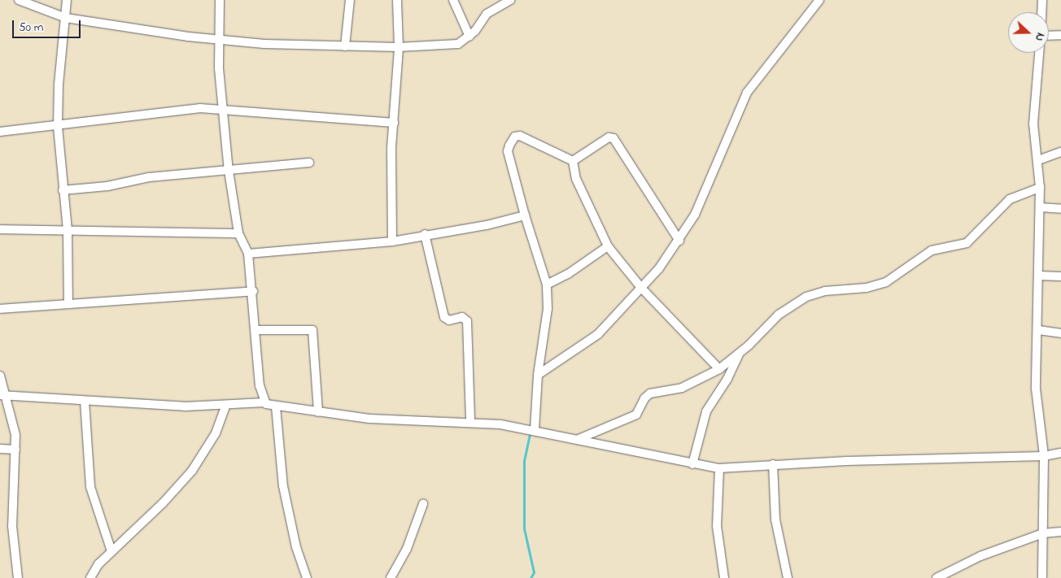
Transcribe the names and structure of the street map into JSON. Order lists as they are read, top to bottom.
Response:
{
  "scale_bar": "50 m",
  "north": "right"
}
